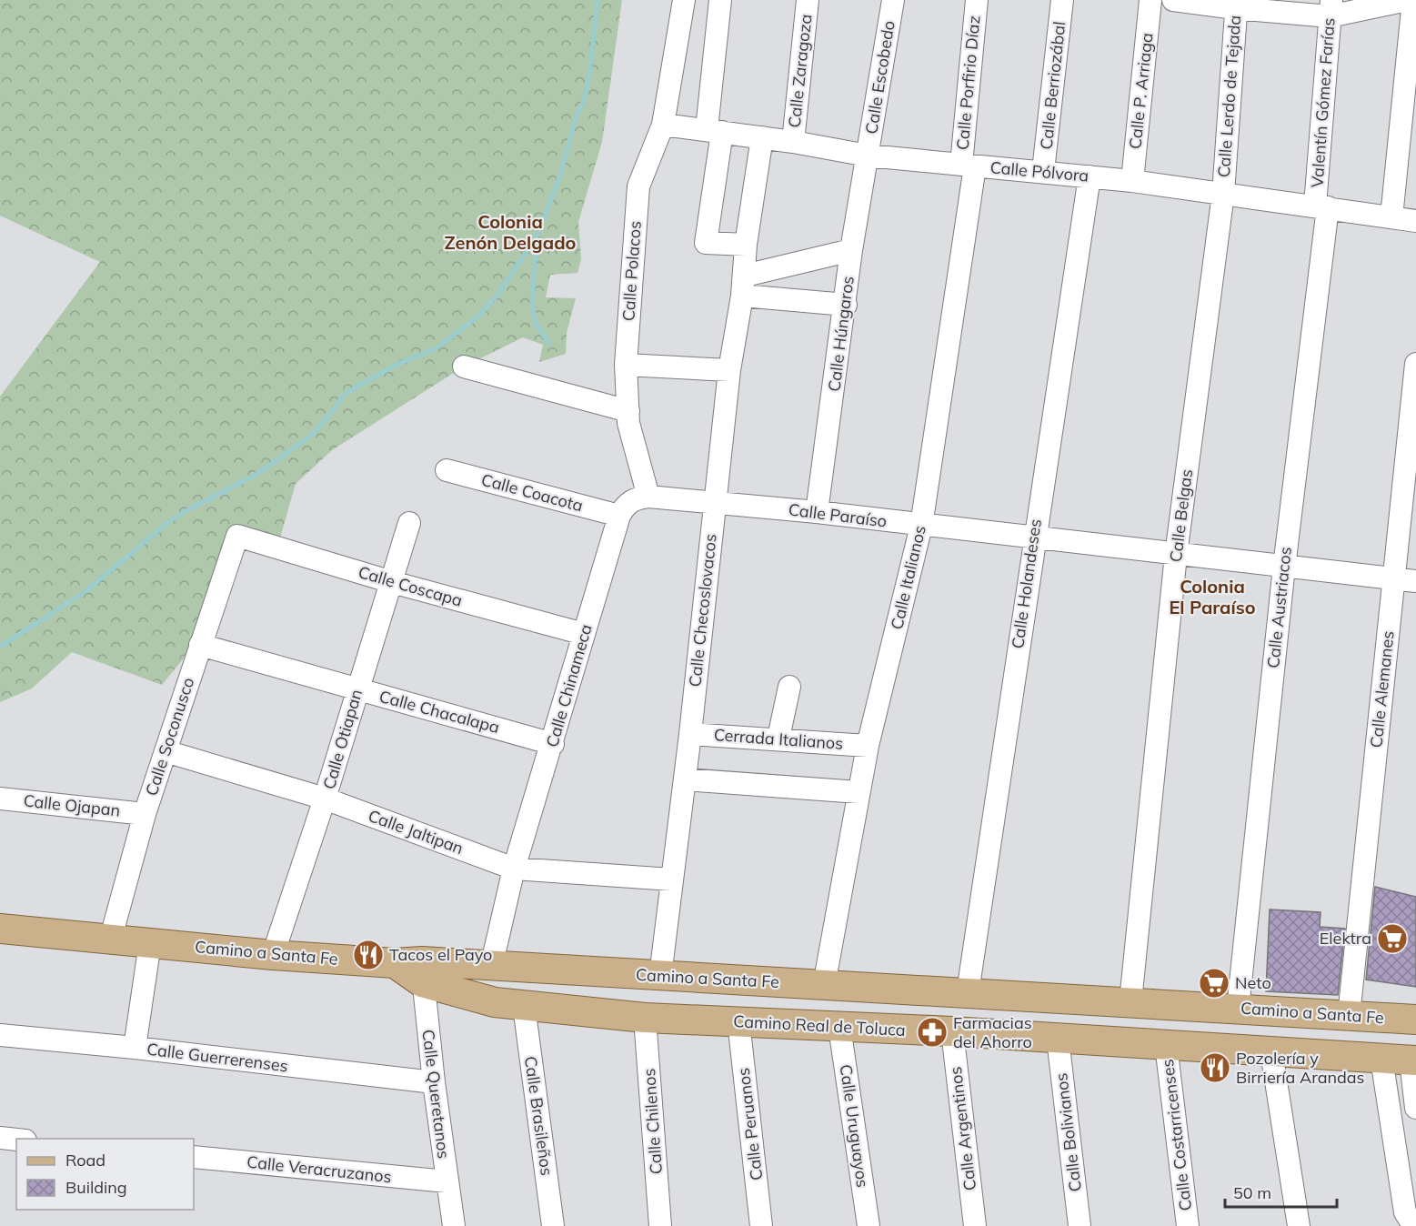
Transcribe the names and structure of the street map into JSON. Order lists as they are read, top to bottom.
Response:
{
  "streets": {
    "main road": ["Camino a Santa Fe", "Camino Real de Toluca"],
    "street": [
      "Calle Zaragoza",
      "Calle Escobedo",
      "Calle Porfirio Díaz",
      "Calle Berriozábal",
      "Calle P. Arriaga",
      "Calle Lerdo de Tejada",
      "Valentín Gómez Farías",
      "Calle Pólvora",
      "Calle Polacos",
      "Calle Húngaros",
      "Calle Coacota",
      "Calle Paraíso",
      "Calle Belgas",
      "Calle Italianos",
      "Calle Holandeses",
      "Calle Coscapa",
      "Calle Austriacos",
      "Calle Checoslovacos",
      "Calle Chinameca",
      "Calle Alemanes",
      "Calle Chacalapa",
      "Calle Soconusco",
      "Calle Otiapan",
      "Cerrada Italianos",
      "Calle Ojapan",
      "Calle Jaltipan",
      "Calle Guerrerenses",
      "Calle Queretanos",
      "Calle Brasileños",
      "Calle Chilenos",
      "Calle Peruanos",
      "Calle Uruguayos",
      "Calle Argentinos",
      "Calle Bolivianos",
      "Calle Costarricenses",
      "Calle Veracruzanos"
    ]
  },
  "crossings": [
    ["Calle Zaragoza", "Calle Pólvora"],
    ["Calle Escobedo", "Calle Pólvora"],
    ["Calle Escobedo", "Calle Húngaros"],
    ["Calle Porfirio Díaz", "Calle Pólvora"],
    ["Calle Porfirio Díaz", "Calle Italianos"],
    ["Calle Berriozábal", "Calle Pólvora"],
    ["Calle P. Arriaga", "Calle Pólvora"],
    ["Calle Lerdo de Tejada", "Calle Pólvora"],
    ["Calle Lerdo de Tejada", "Calle Belgas"],
    ["Valentín Gómez Farías", "Calle Pólvora"],
    ["Valentín Gómez Farías", "Calle Austriacos"],
    ["Calle Pólvora", "Calle Polacos"],
    ["Calle Pólvora", "Calle Húngaros"],
    ["Calle Pólvora", "Calle Belgas"],
    ["Calle Pólvora", "Calle Italianos"],
    ["Calle Pólvora", "Calle Holandeses"],
    ["Calle Pólvora", "Calle Austriacos"],
    ["Calle Pólvora", "Calle Checoslovacos"],
    ["Calle Húngaros", "Calle Paraíso"],
    ["Calle Coacota", "Calle Chinameca"],
    ["Calle Paraíso", "Calle Belgas"],
    ["Calle Paraíso", "Calle Italianos"],
    ["Calle Paraíso", "Calle Holandeses"],
    ["Calle Paraíso", "Calle Austriacos"],
    ["Calle Paraíso", "Calle Checoslovacos"],
    ["Calle Paraíso", "Calle Chinameca"],
    ["Calle Paraíso", "Calle Alemanes"],
    ["Calle Belgas", "Camino a Santa Fe"],
    ["Calle Italianos", "Cerrada Italianos"],
    ["Calle Italianos", "Camino a Santa Fe"],
    ["Calle Holandeses", "Camino a Santa Fe"],
    ["Calle Coscapa", "Calle Chinameca"],
    ["Calle Coscapa", "Calle Soconusco"],
    ["Calle Coscapa", "Calle Otiapan"],
    ["Calle Austriacos", "Camino a Santa Fe"],
    ["Calle Checoslovacos", "Cerrada Italianos"],
    ["Calle Checoslovacos", "Calle Jaltipan"],
    ["Calle Checoslovacos", "Camino a Santa Fe"],
    ["Calle Chinameca", "Calle Chacalapa"],
    ["Calle Chinameca", "Calle Jaltipan"],
    ["Calle Chinameca", "Camino a Santa Fe"],
    ["Calle Alemanes", "Camino a Santa Fe"],
    ["Calle Chacalapa", "Calle Soconusco"],
    ["Calle Chacalapa", "Calle Otiapan"],
    ["Calle Soconusco", "Calle Ojapan"],
    ["Calle Soconusco", "Calle Jaltipan"],
    ["Calle Soconusco", "Camino a Santa Fe"],
    ["Calle Otiapan", "Calle Jaltipan"],
    ["Calle Otiapan", "Camino a Santa Fe"],
    ["Camino a Santa Fe", "Camino Real de Toluca"],
    ["Camino a Santa Fe", "Calle Queretanos"],
    ["Camino Real de Toluca", "Calle Queretanos"],
    ["Camino Real de Toluca", "Calle Brasileños"],
    ["Camino Real de Toluca", "Calle Chilenos"],
    ["Camino Real de Toluca", "Calle Peruanos"],
    ["Camino Real de Toluca", "Calle Uruguayos"],
    ["Camino Real de Toluca", "Calle Argentinos"],
    ["Camino Real de Toluca", "Calle Bolivianos"],
    ["Camino Real de Toluca", "Calle Costarricenses"],
    ["Calle Guerrerenses", "Calle Queretanos"],
    ["Calle Queretanos", "Calle Veracruzanos"]
  ],
  "districts": ["Colonia Zenón Delgado", "Colonia El Paraíso"],
  "places": {
    "supermarket": ["Elektra", "Neto"],
    "restaurant": ["Tacos el Payo", "Pozolería y Birriería Arandas"],
    "pharmacy": ["Farmacias del Ahorro"]
  },
  "legend": ["Road", "Building"],
  "scale_bar": "50 m"
}
